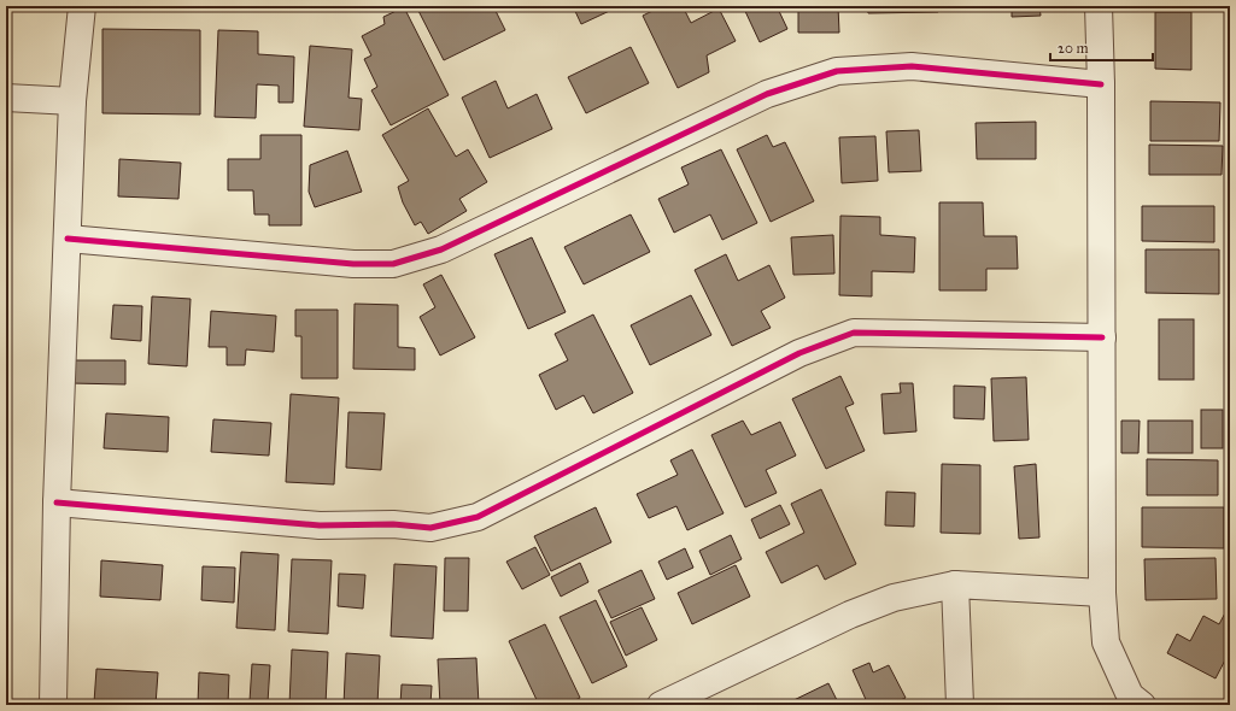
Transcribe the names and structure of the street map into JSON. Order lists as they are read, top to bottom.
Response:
{
  "scale_bar": "20 m"
}
